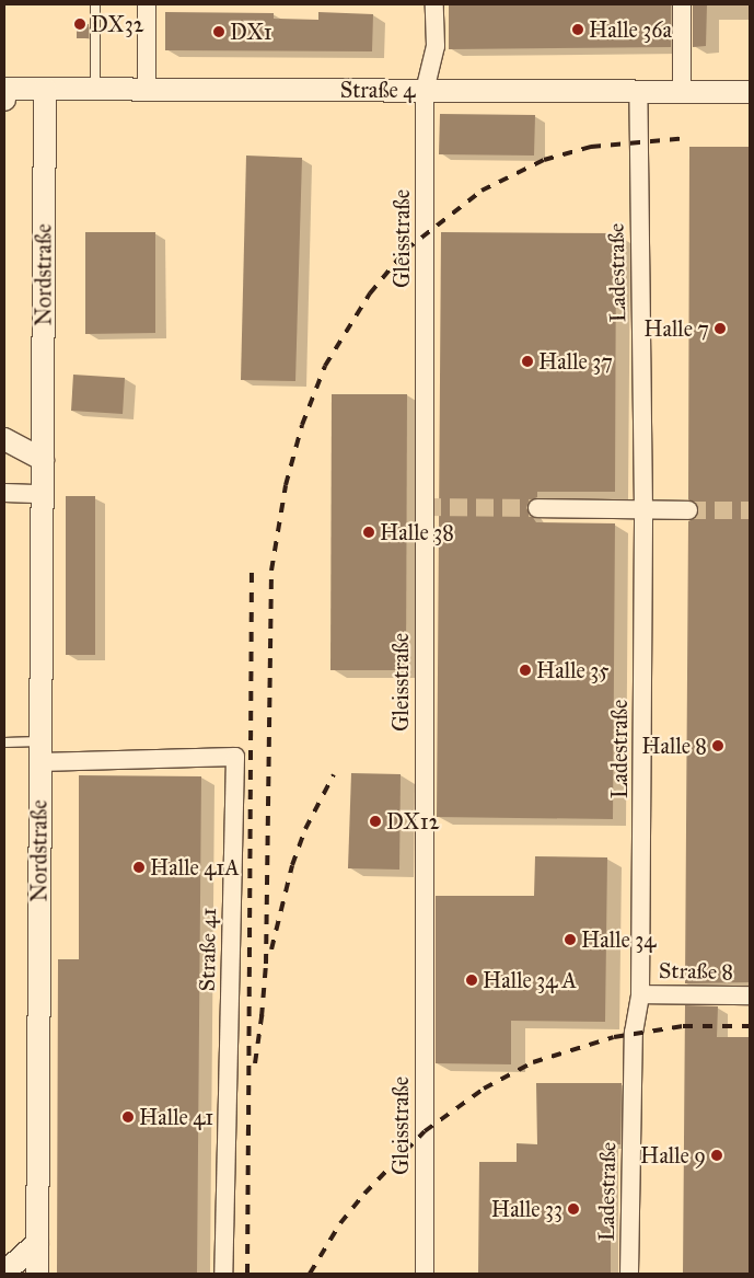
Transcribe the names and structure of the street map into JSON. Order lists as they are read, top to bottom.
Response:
{
  "streets": {
    "street": [
      "Straße 4",
      "Gleisstraße",
      "Ladestraße",
      "Nordstraße",
      "Straße 41",
      "Straße 8"
    ]
  },
  "crossings": [
    ["Straße 4", "Gleisstraße"],
    ["Straße 4", "Ladestraße"],
    ["Straße 4", "Nordstraße"],
    ["Ladestraße", "Straße 8"],
    ["Nordstraße", "Straße 41"]
  ],
  "places": [
    "DX32",
    "Halle 36a",
    "DX1",
    "Halle 7",
    "Halle 37",
    "Halle 38",
    "Halle 35",
    "Halle 8",
    "DX12",
    "Halle 41A",
    "Halle 34",
    "Halle 34 A",
    "Halle 41",
    "Halle 9",
    "Halle 33"
  ]
}
